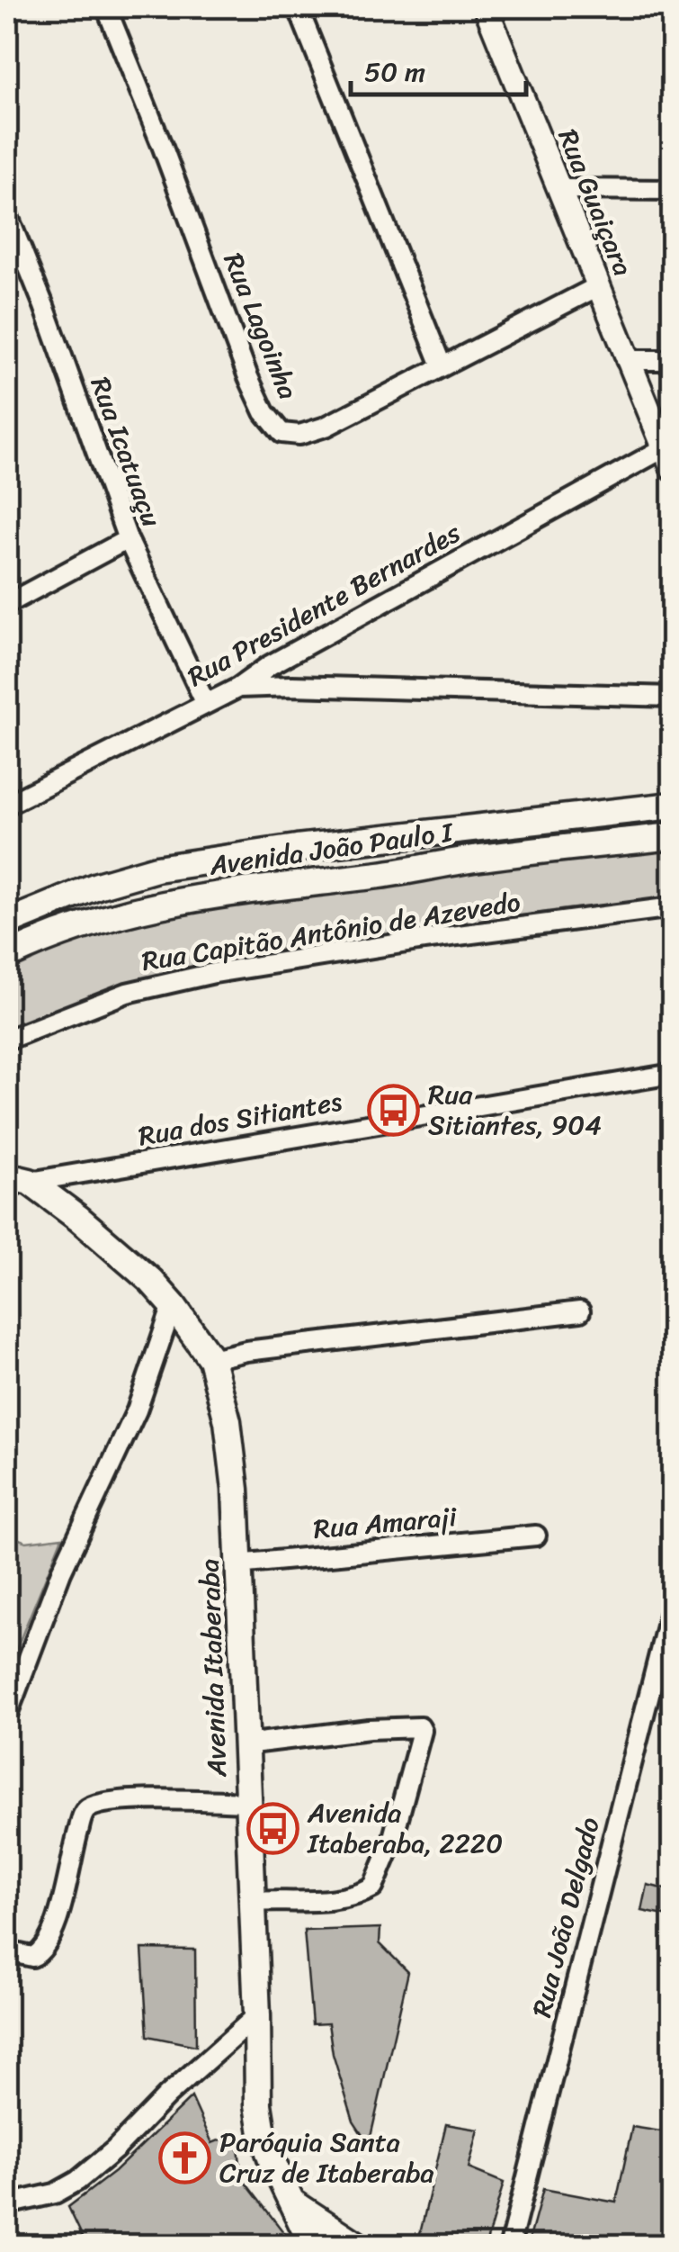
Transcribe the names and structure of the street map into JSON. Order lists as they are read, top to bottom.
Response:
{
  "streets": {
    "main road": ["Avenida João Paulo I", "Avenida Itaberaba"],
    "street": [
      "Rua Guaiçara",
      "Rua Lagoinha",
      "Rua Icatuaçu",
      "Rua Presidente Bernardes",
      "Rua Capitão Antônio de Azevedo",
      "Rua dos Sitiantes",
      "Rua Amaraji",
      "Rua João Delgado"
    ]
  },
  "crossings": [
    ["Rua Guaiçara", "Rua Lagoinha"],
    ["Rua Guaiçara", "Rua Presidente Bernardes"],
    ["Rua Icatuaçu", "Rua Presidente Bernardes"],
    ["Rua dos Sitiantes", "Avenida Itaberaba"],
    ["Rua Amaraji", "Avenida Itaberaba"]
  ],
  "places": {
    "bus stop": ["Rua Sitiantes, 904", "Avenida Itaberaba, 2220"],
    "church": ["Paróquia Santa Cruz de Itaberaba"]
  },
  "scale_bar": "50 m"
}
